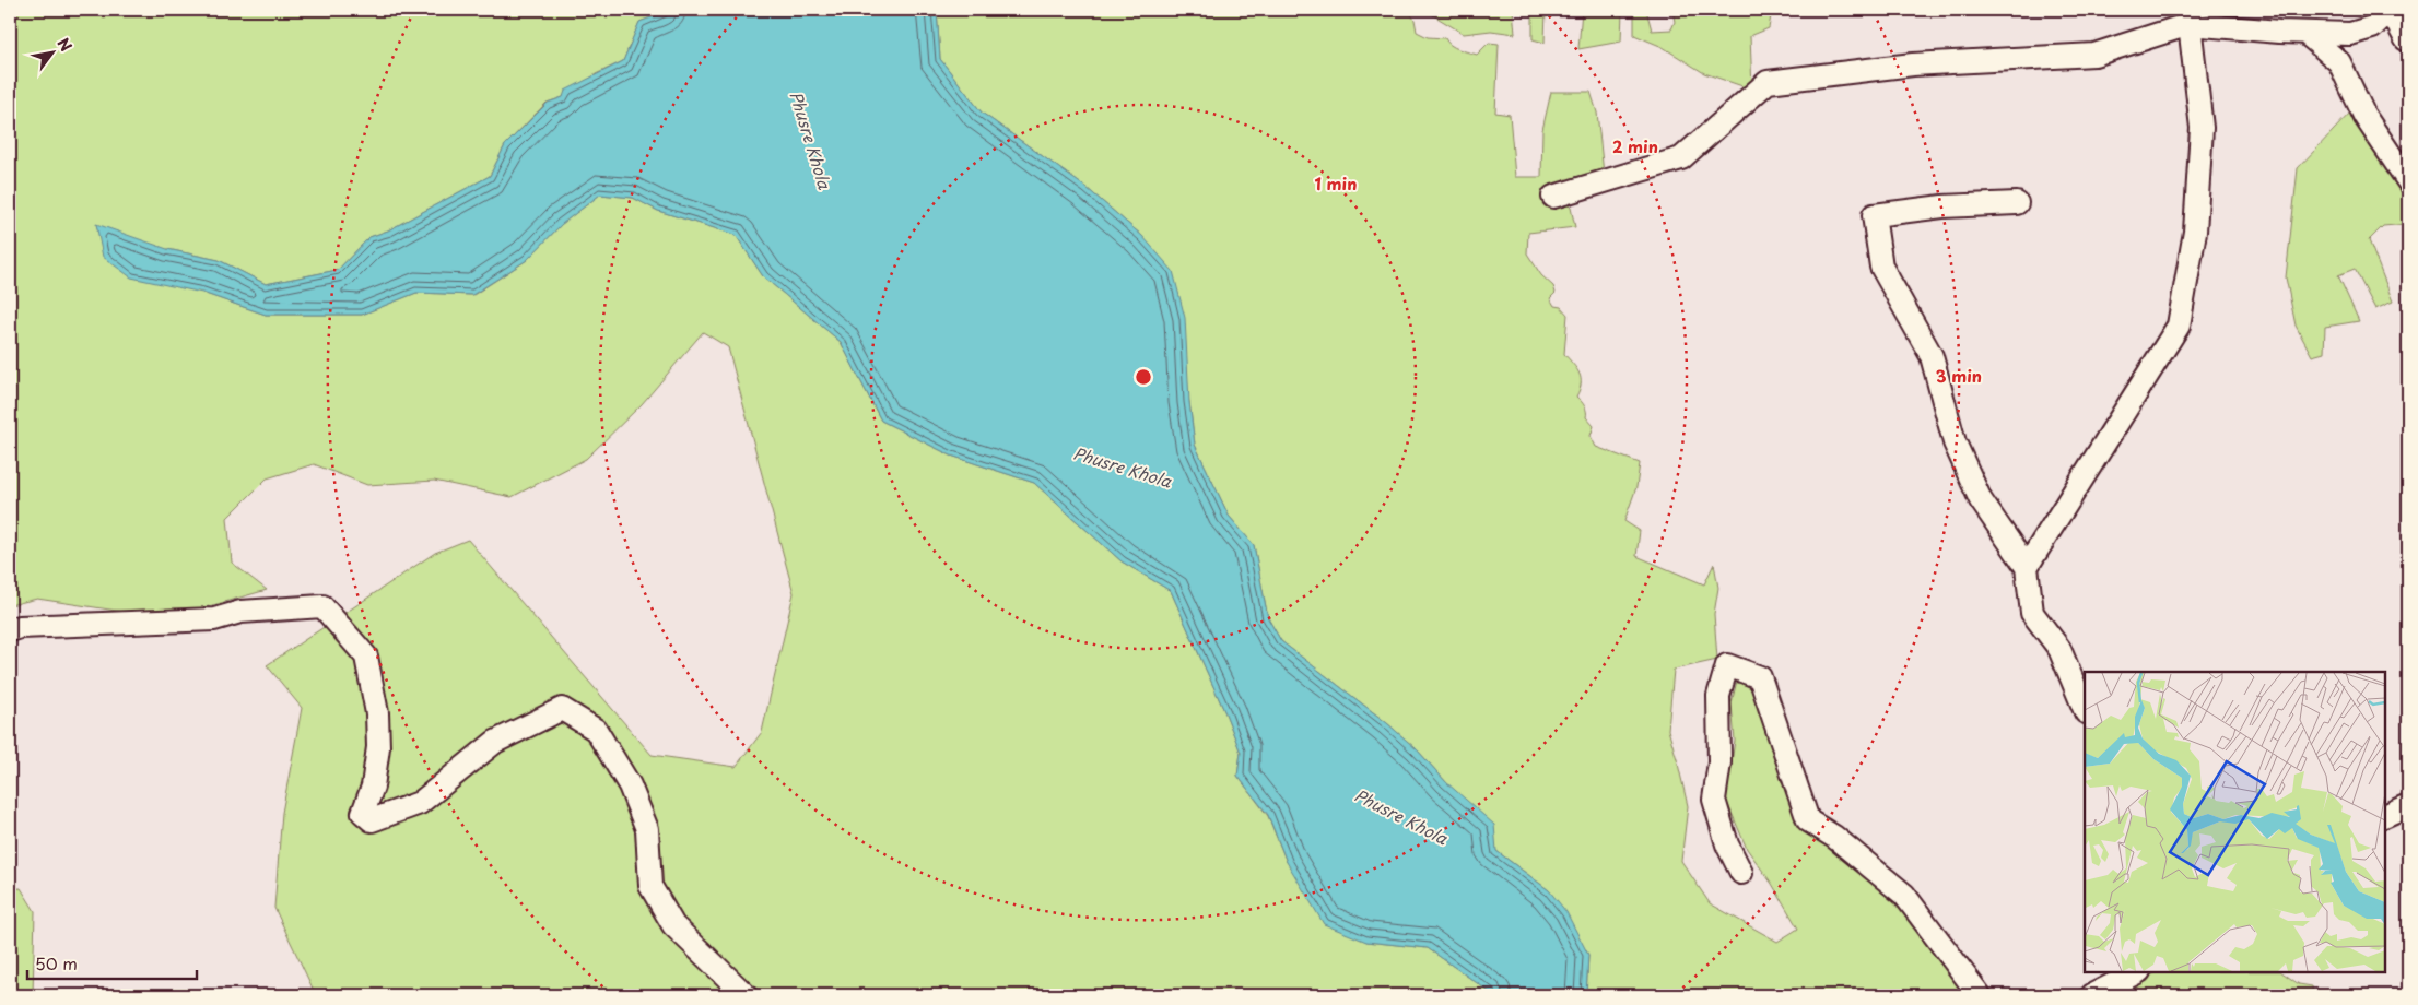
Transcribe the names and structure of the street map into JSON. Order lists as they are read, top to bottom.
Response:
{
  "water": ["Phusre Khola"],
  "scale_bar": "50 m",
  "north": "top right",
  "rings": ["2 min", "1 min", "3 min"]
}
